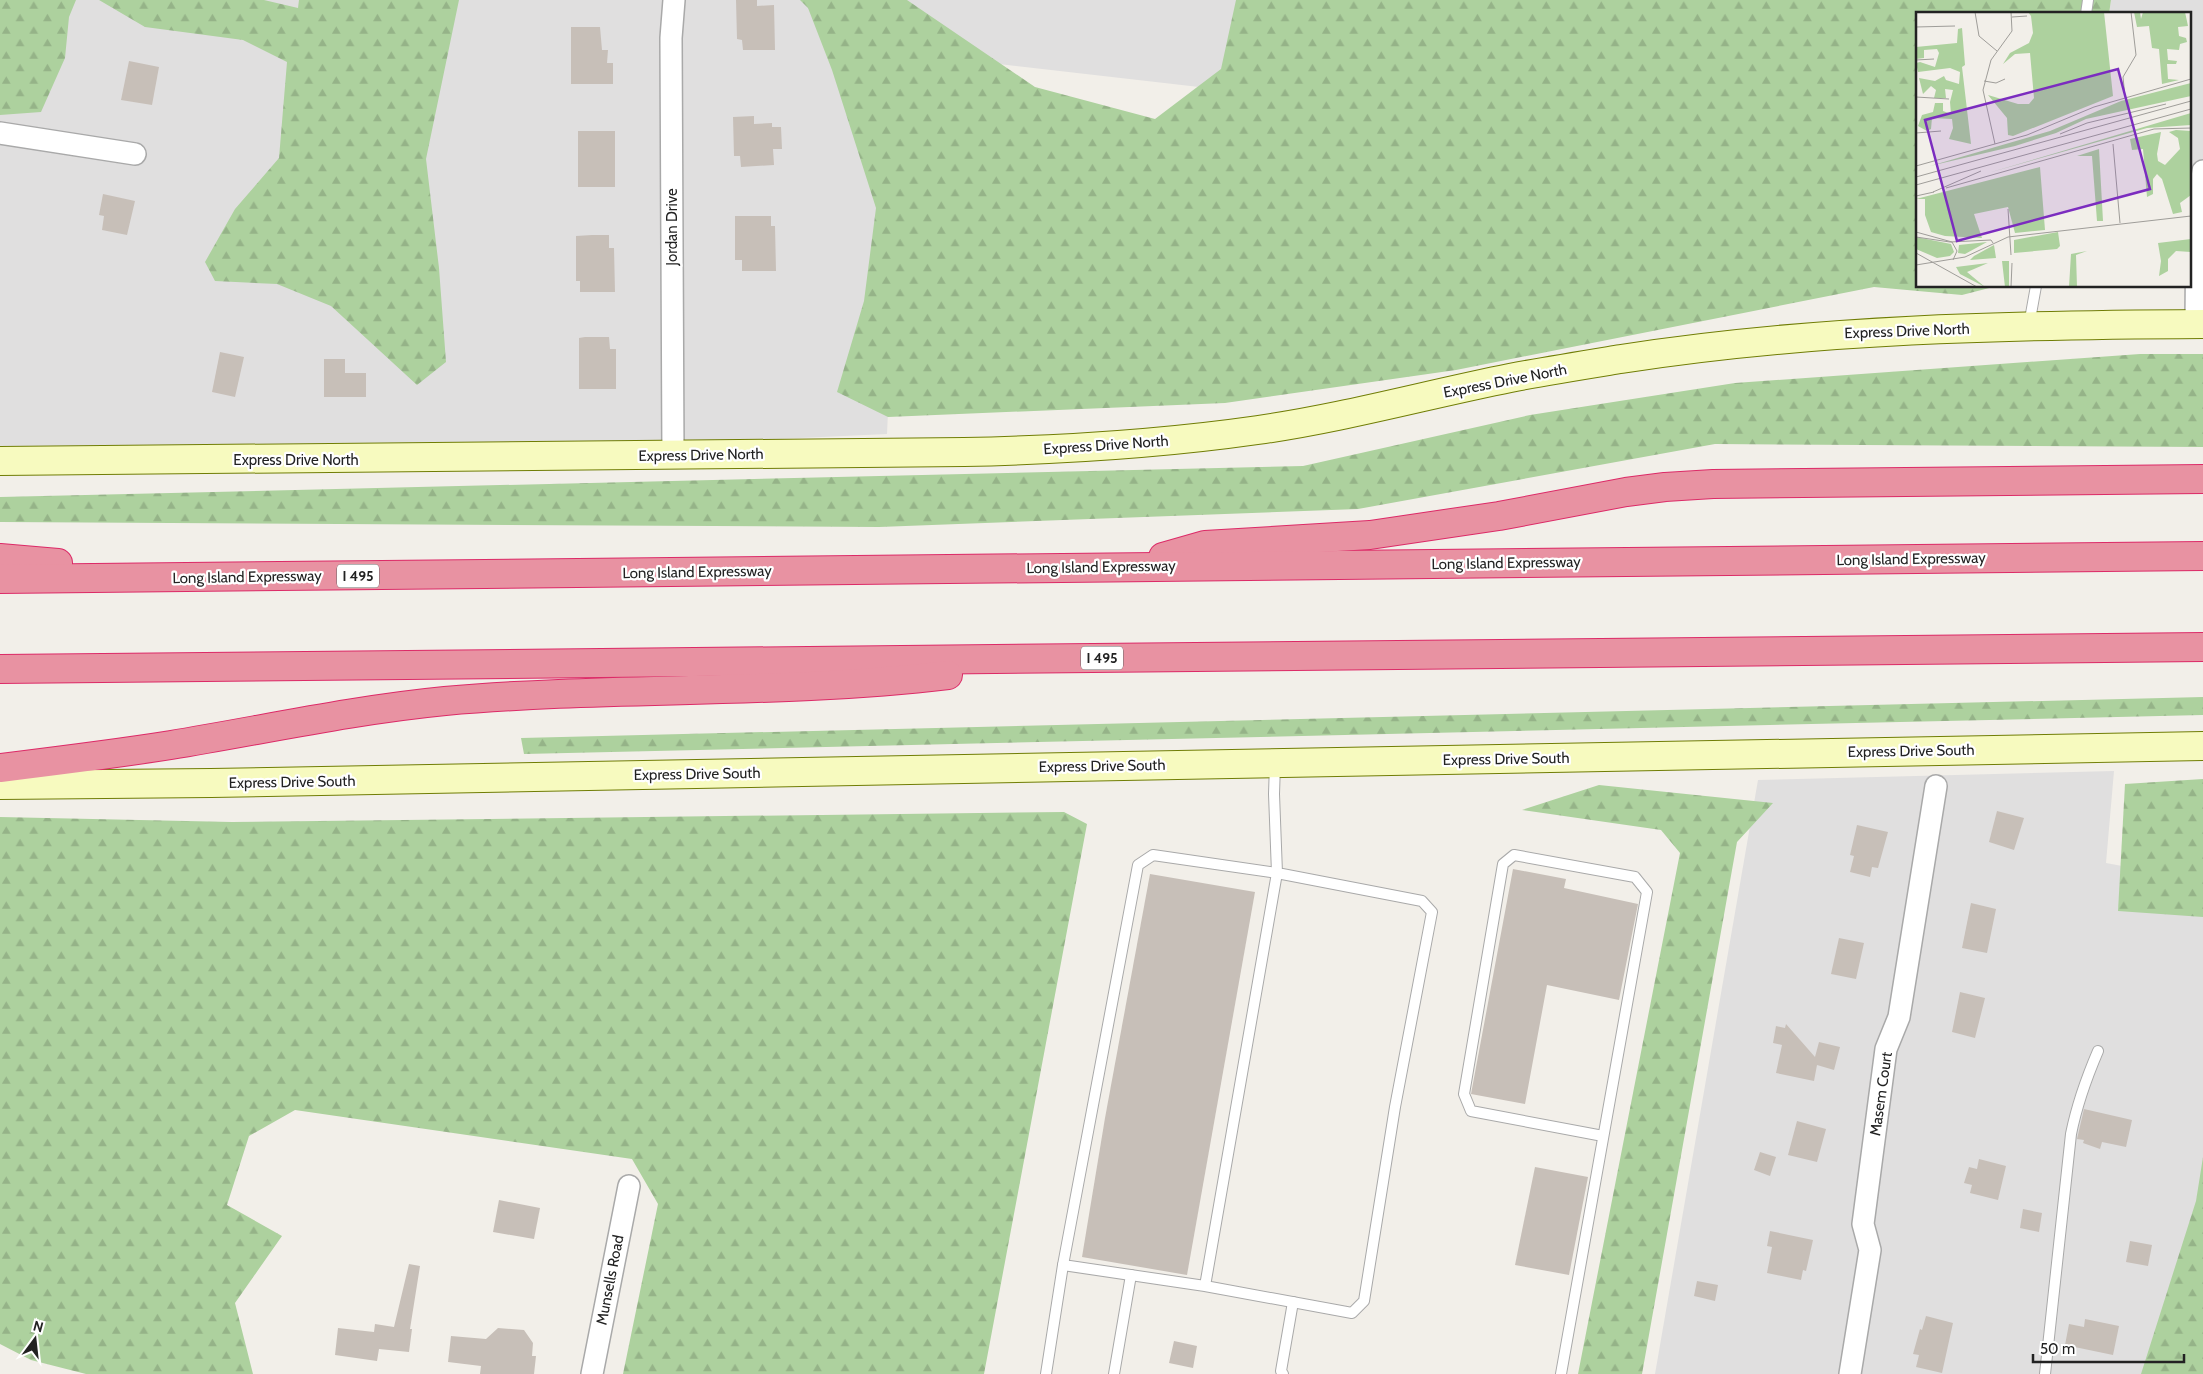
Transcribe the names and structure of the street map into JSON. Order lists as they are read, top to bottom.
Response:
{
  "streets": {
    "highway": ["Long Island Expressway", "I 495"],
    "main road": ["Express Drive North", "Express Drive South"],
    "street": ["Jordan Drive", "Masem Court", "Munsells Road"]
  },
  "crossings": [
    ["Jordan Drive", "Express Drive North"]
  ],
  "scale_bar": "50 m",
  "north": "top"
}
